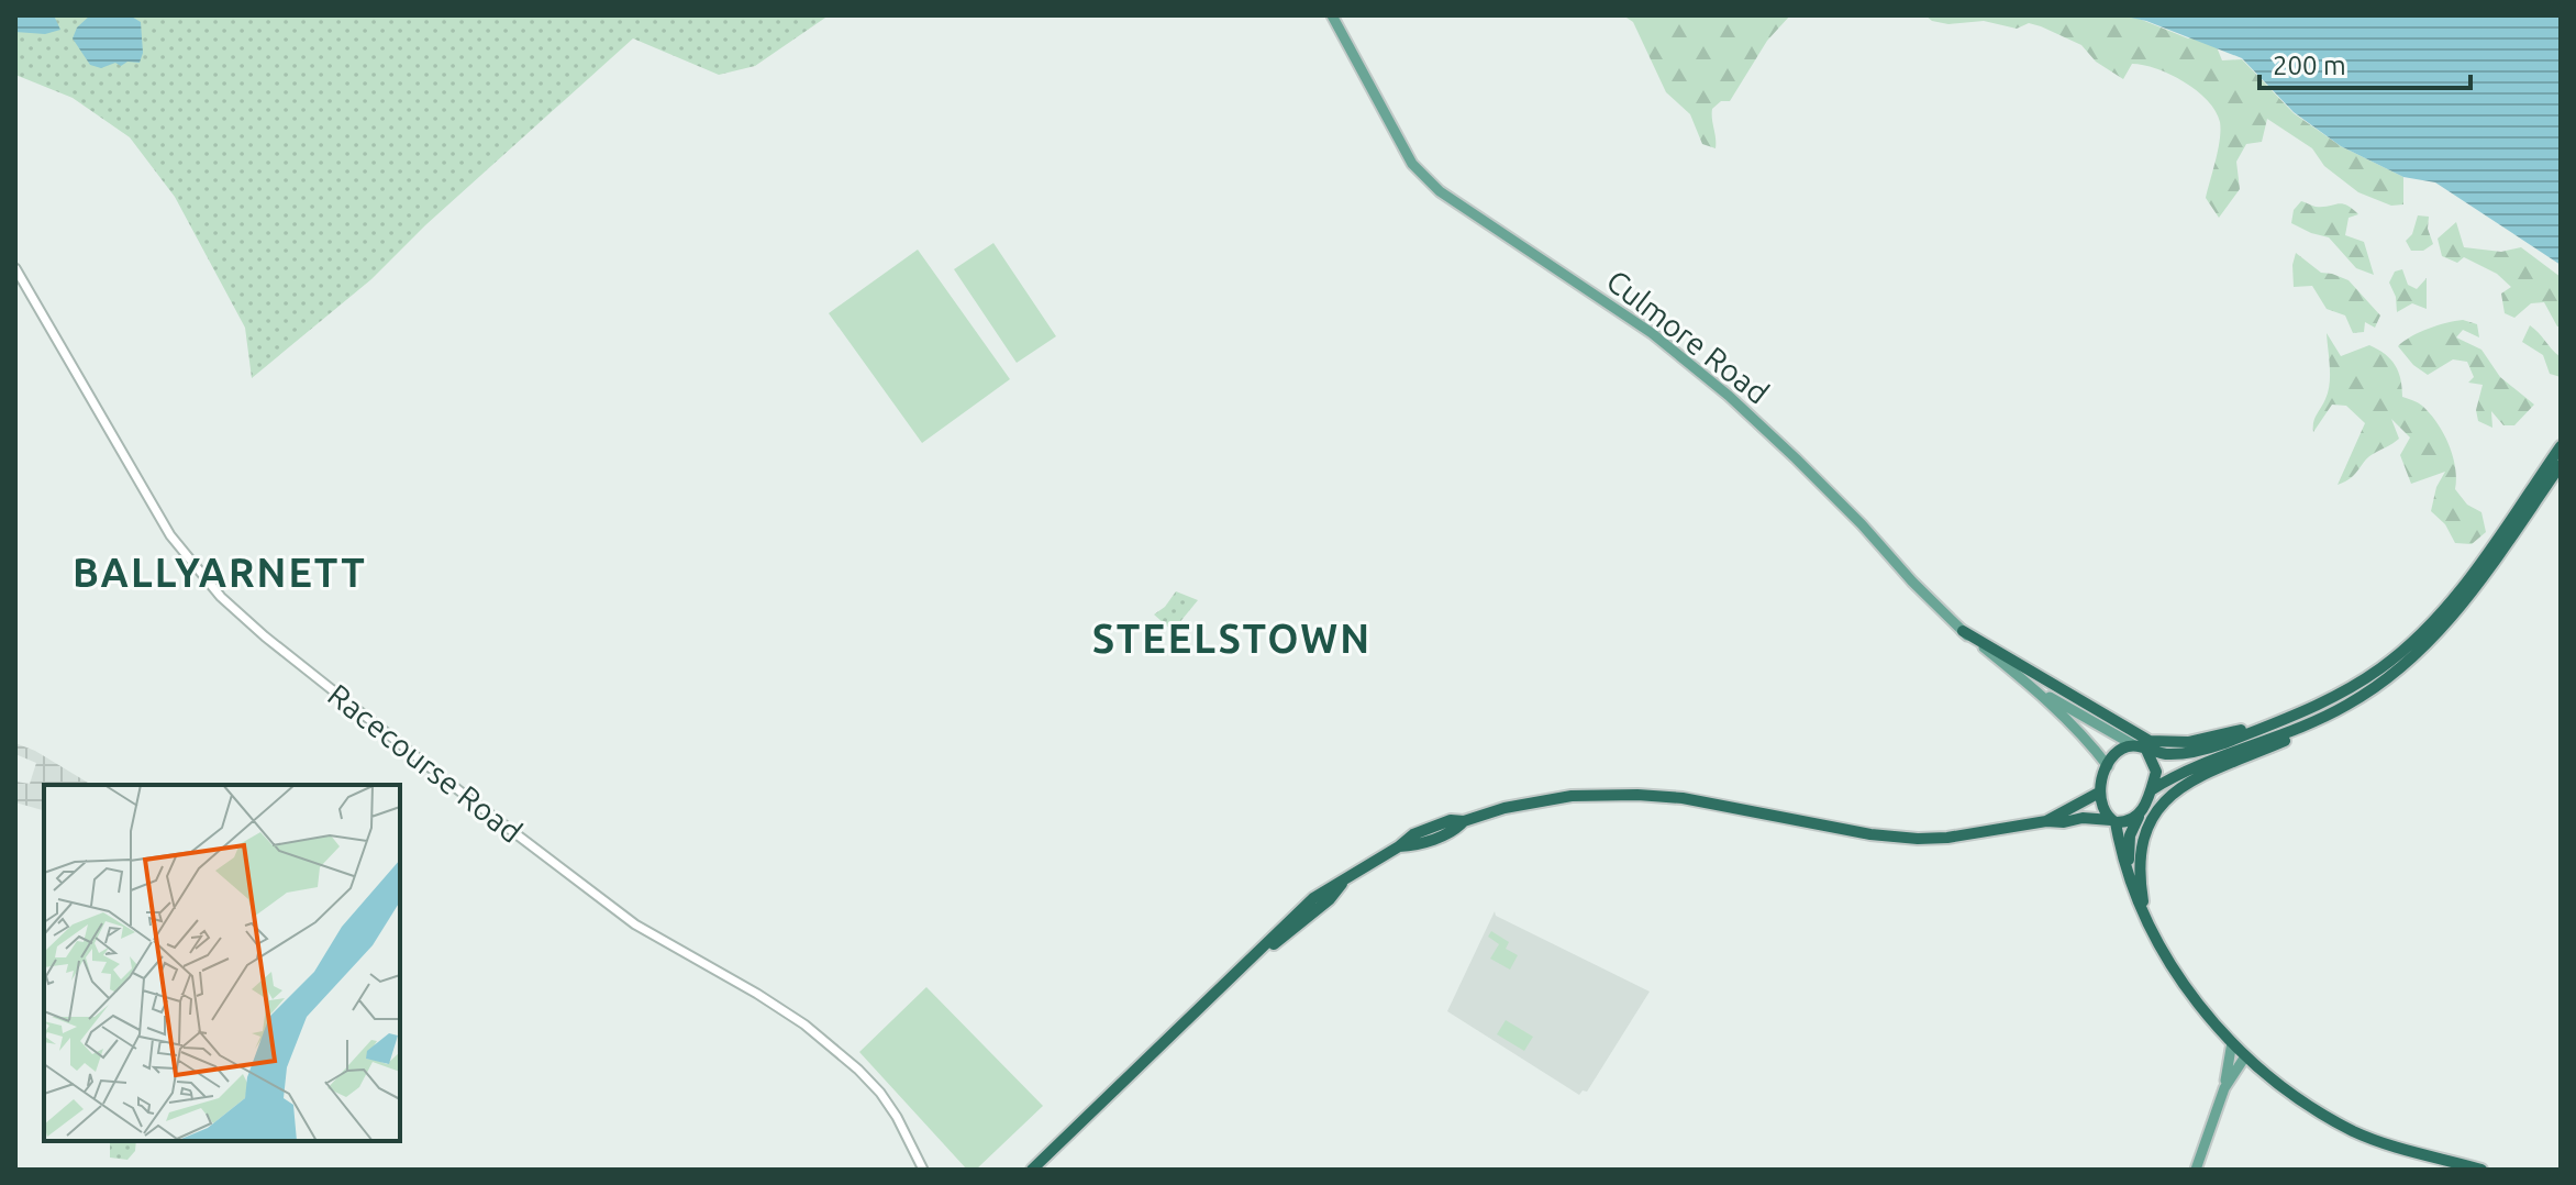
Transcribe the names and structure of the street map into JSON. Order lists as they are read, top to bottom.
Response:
{
  "streets": {
    "main road": ["Culmore Road"],
    "street": ["Racecourse Road"]
  },
  "districts": ["BALLYARNETT", "STEELSTOWN"],
  "scale_bar": "200 m"
}
